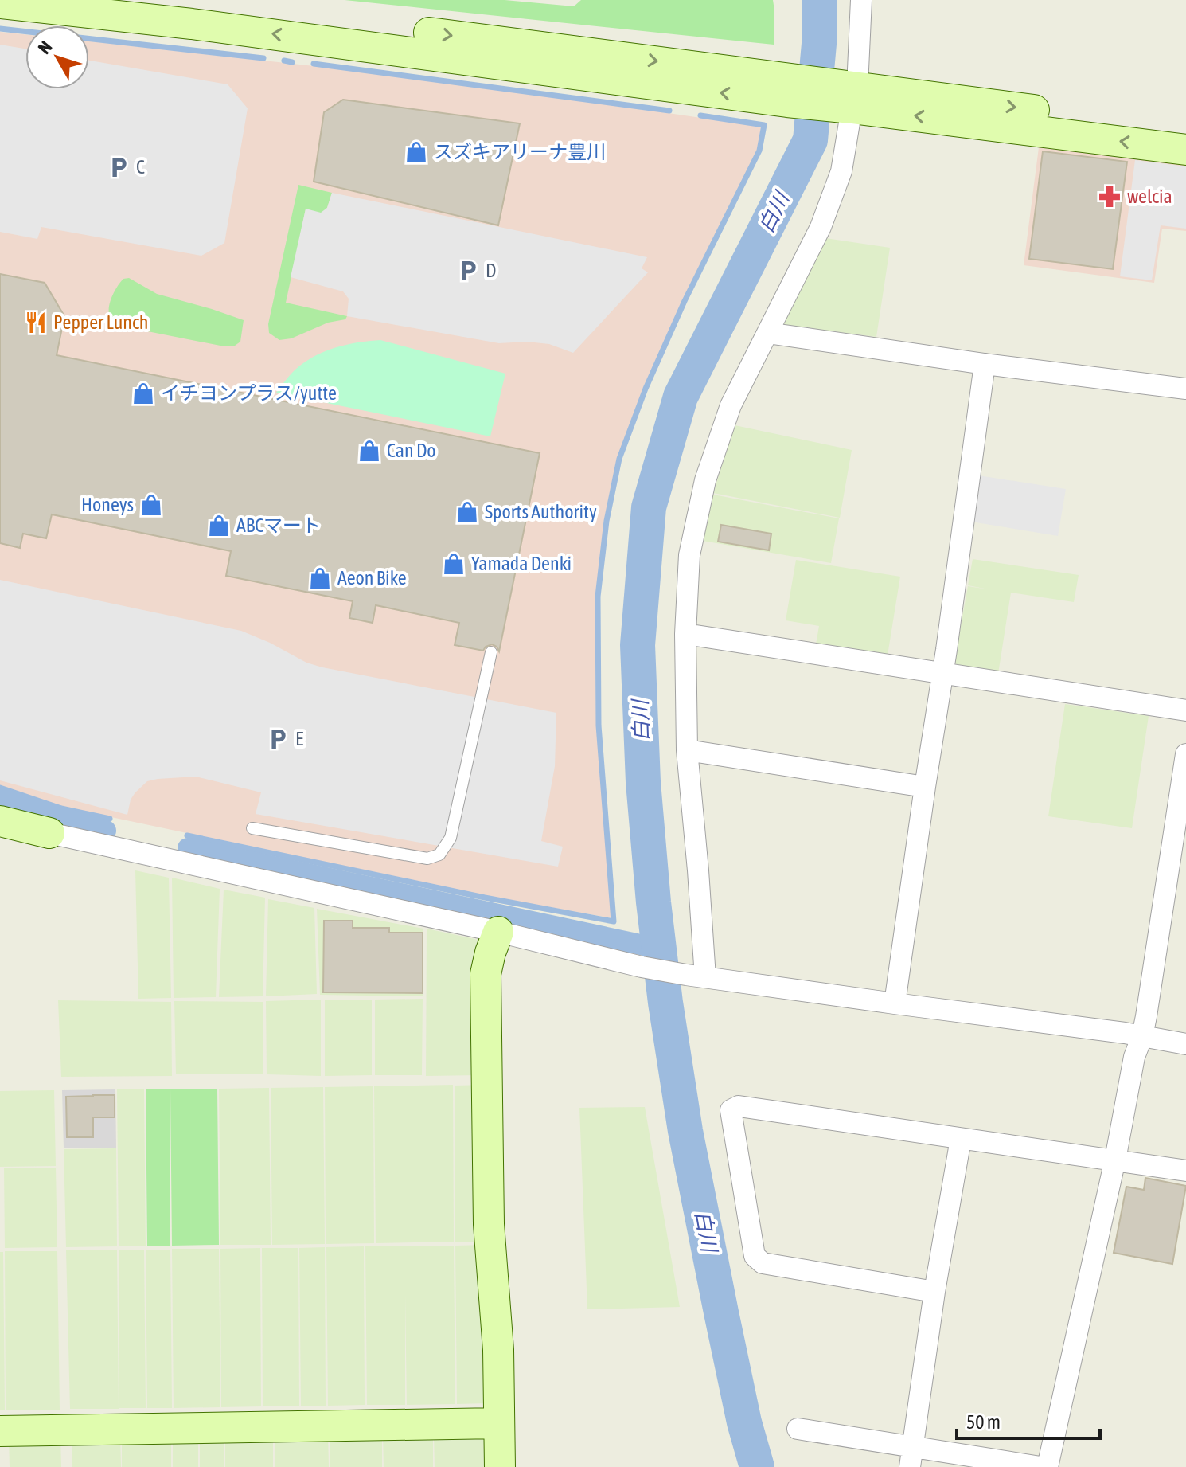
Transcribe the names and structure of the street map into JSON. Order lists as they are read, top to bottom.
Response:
{
  "water": ["白川"],
  "places": {
    "shop": [
      "スズキアリーナ豊川",
      "イチヨンプラス/yutte",
      "Can Do",
      "Honeys",
      "Sports Authority",
      "ABCマート",
      "Yamada Denki",
      "Aeon Bike"
    ],
    "parking": ["C", "D", "E"],
    "pharmacy": ["welcia"],
    "restaurant": ["Pepper Lunch"]
  },
  "scale_bar": "50 m",
  "north": "top left"
}
